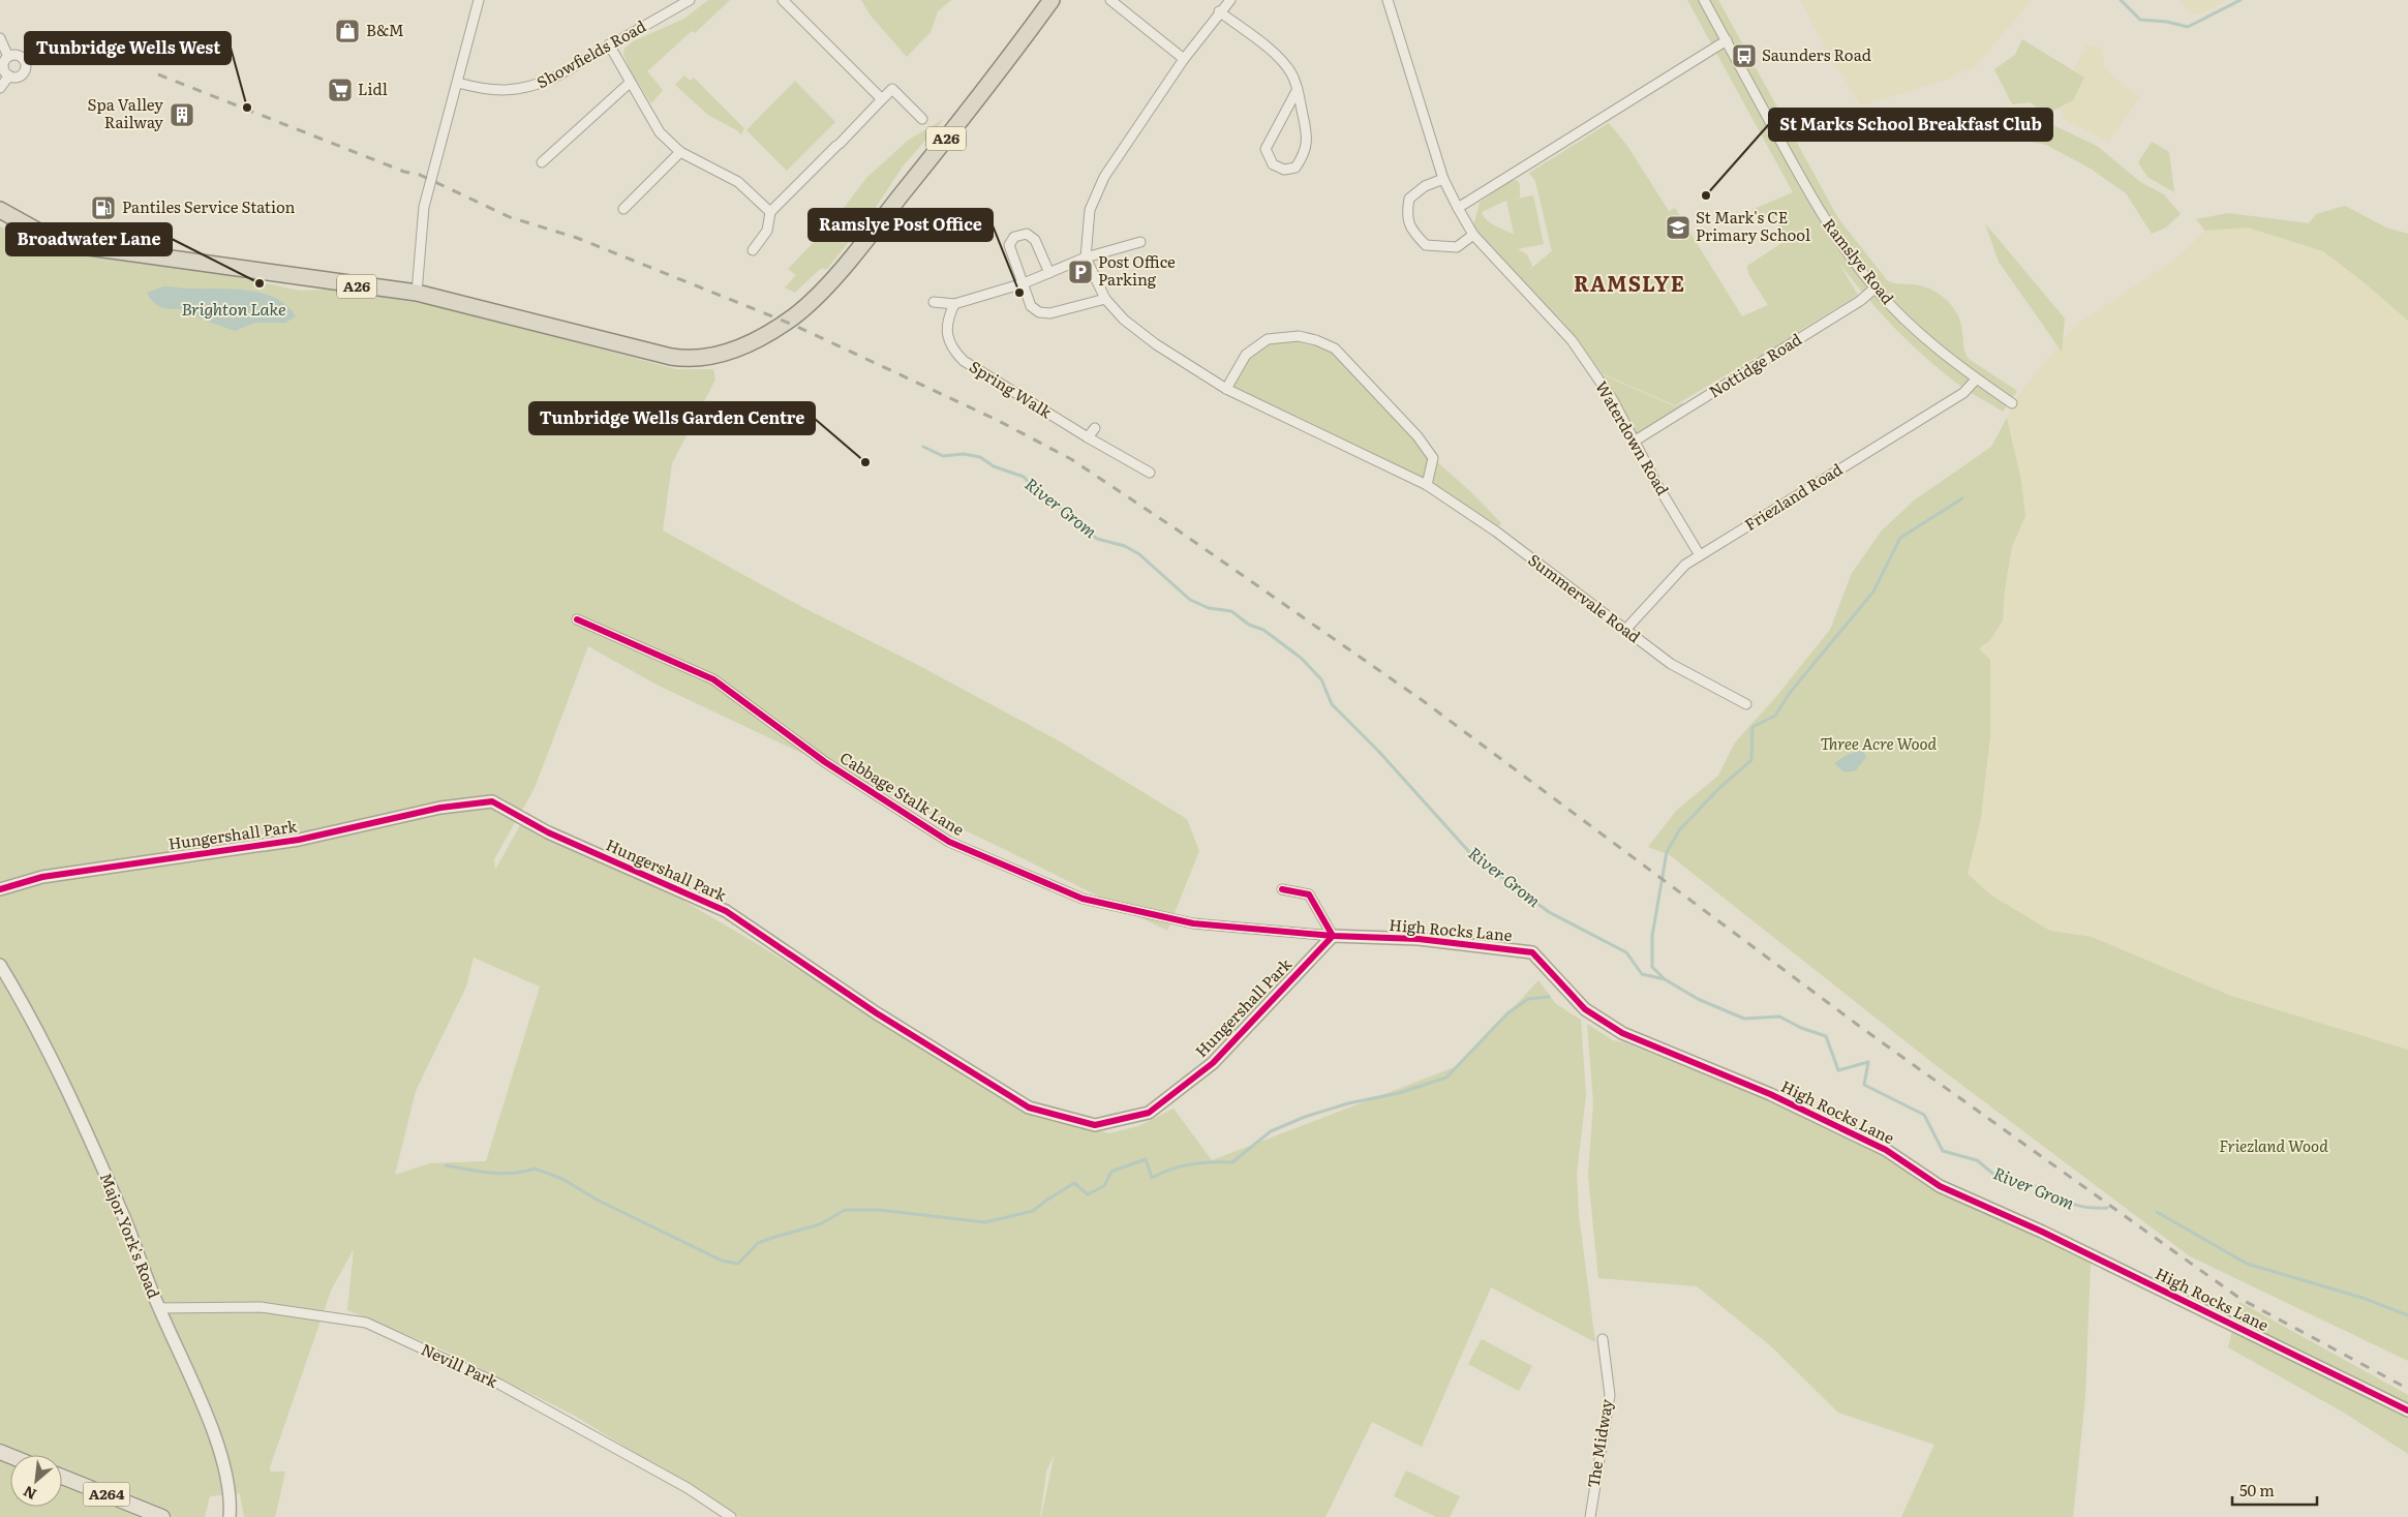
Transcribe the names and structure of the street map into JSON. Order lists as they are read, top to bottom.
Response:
{
  "streets": {
    "highway": ["A26"],
    "main road": ["A264"],
    "street": [
      "Showfields Road",
      "Ramslye Road",
      "Nottidge Road",
      "Spring Walk",
      "Waterdown Road",
      "Friezland Road",
      "Summervale Road",
      "Cabbage Stalk Lane",
      "Hungershall Park",
      "High Rocks Lane",
      "Major York's Road",
      "Nevill Park",
      "The Midway"
    ]
  },
  "crossings": [
    ["Ramslye Road", "Nottidge Road"],
    ["Ramslye Road", "Friezland Road"],
    ["Nottidge Road", "Waterdown Road"],
    ["Waterdown Road", "Friezland Road"],
    ["Friezland Road", "Summervale Road"],
    ["Cabbage Stalk Lane", "Hungershall Park"],
    ["Cabbage Stalk Lane", "High Rocks Lane"],
    ["Hungershall Park", "High Rocks Lane"],
    ["Major York's Road", "Nevill Park"]
  ],
  "districts": ["RAMSLYE"],
  "water": ["Brighton Lake", "River Grom"],
  "parks": ["Three Acre Wood", "Friezland Wood"],
  "places": {
    "shop": ["B&M"],
    "bus stop": ["Saunders Road"],
    "supermarket": ["Lidl"],
    "other": [
      "Tunbridge Wells West",
      "St Marks School Breakfast Club",
      "Broadwater Lane",
      "Ramslye Post Office",
      "Tunbridge Wells Garden Centre"
    ],
    "building": ["Spa Valley Railway"],
    "fuel station": ["Pantiles Service Station"],
    "school or university": ["St Mark's CE Primary School"],
    "parking": ["Post Office Parking"]
  },
  "scale_bar": "50 m",
  "north": "bottom left"
}
